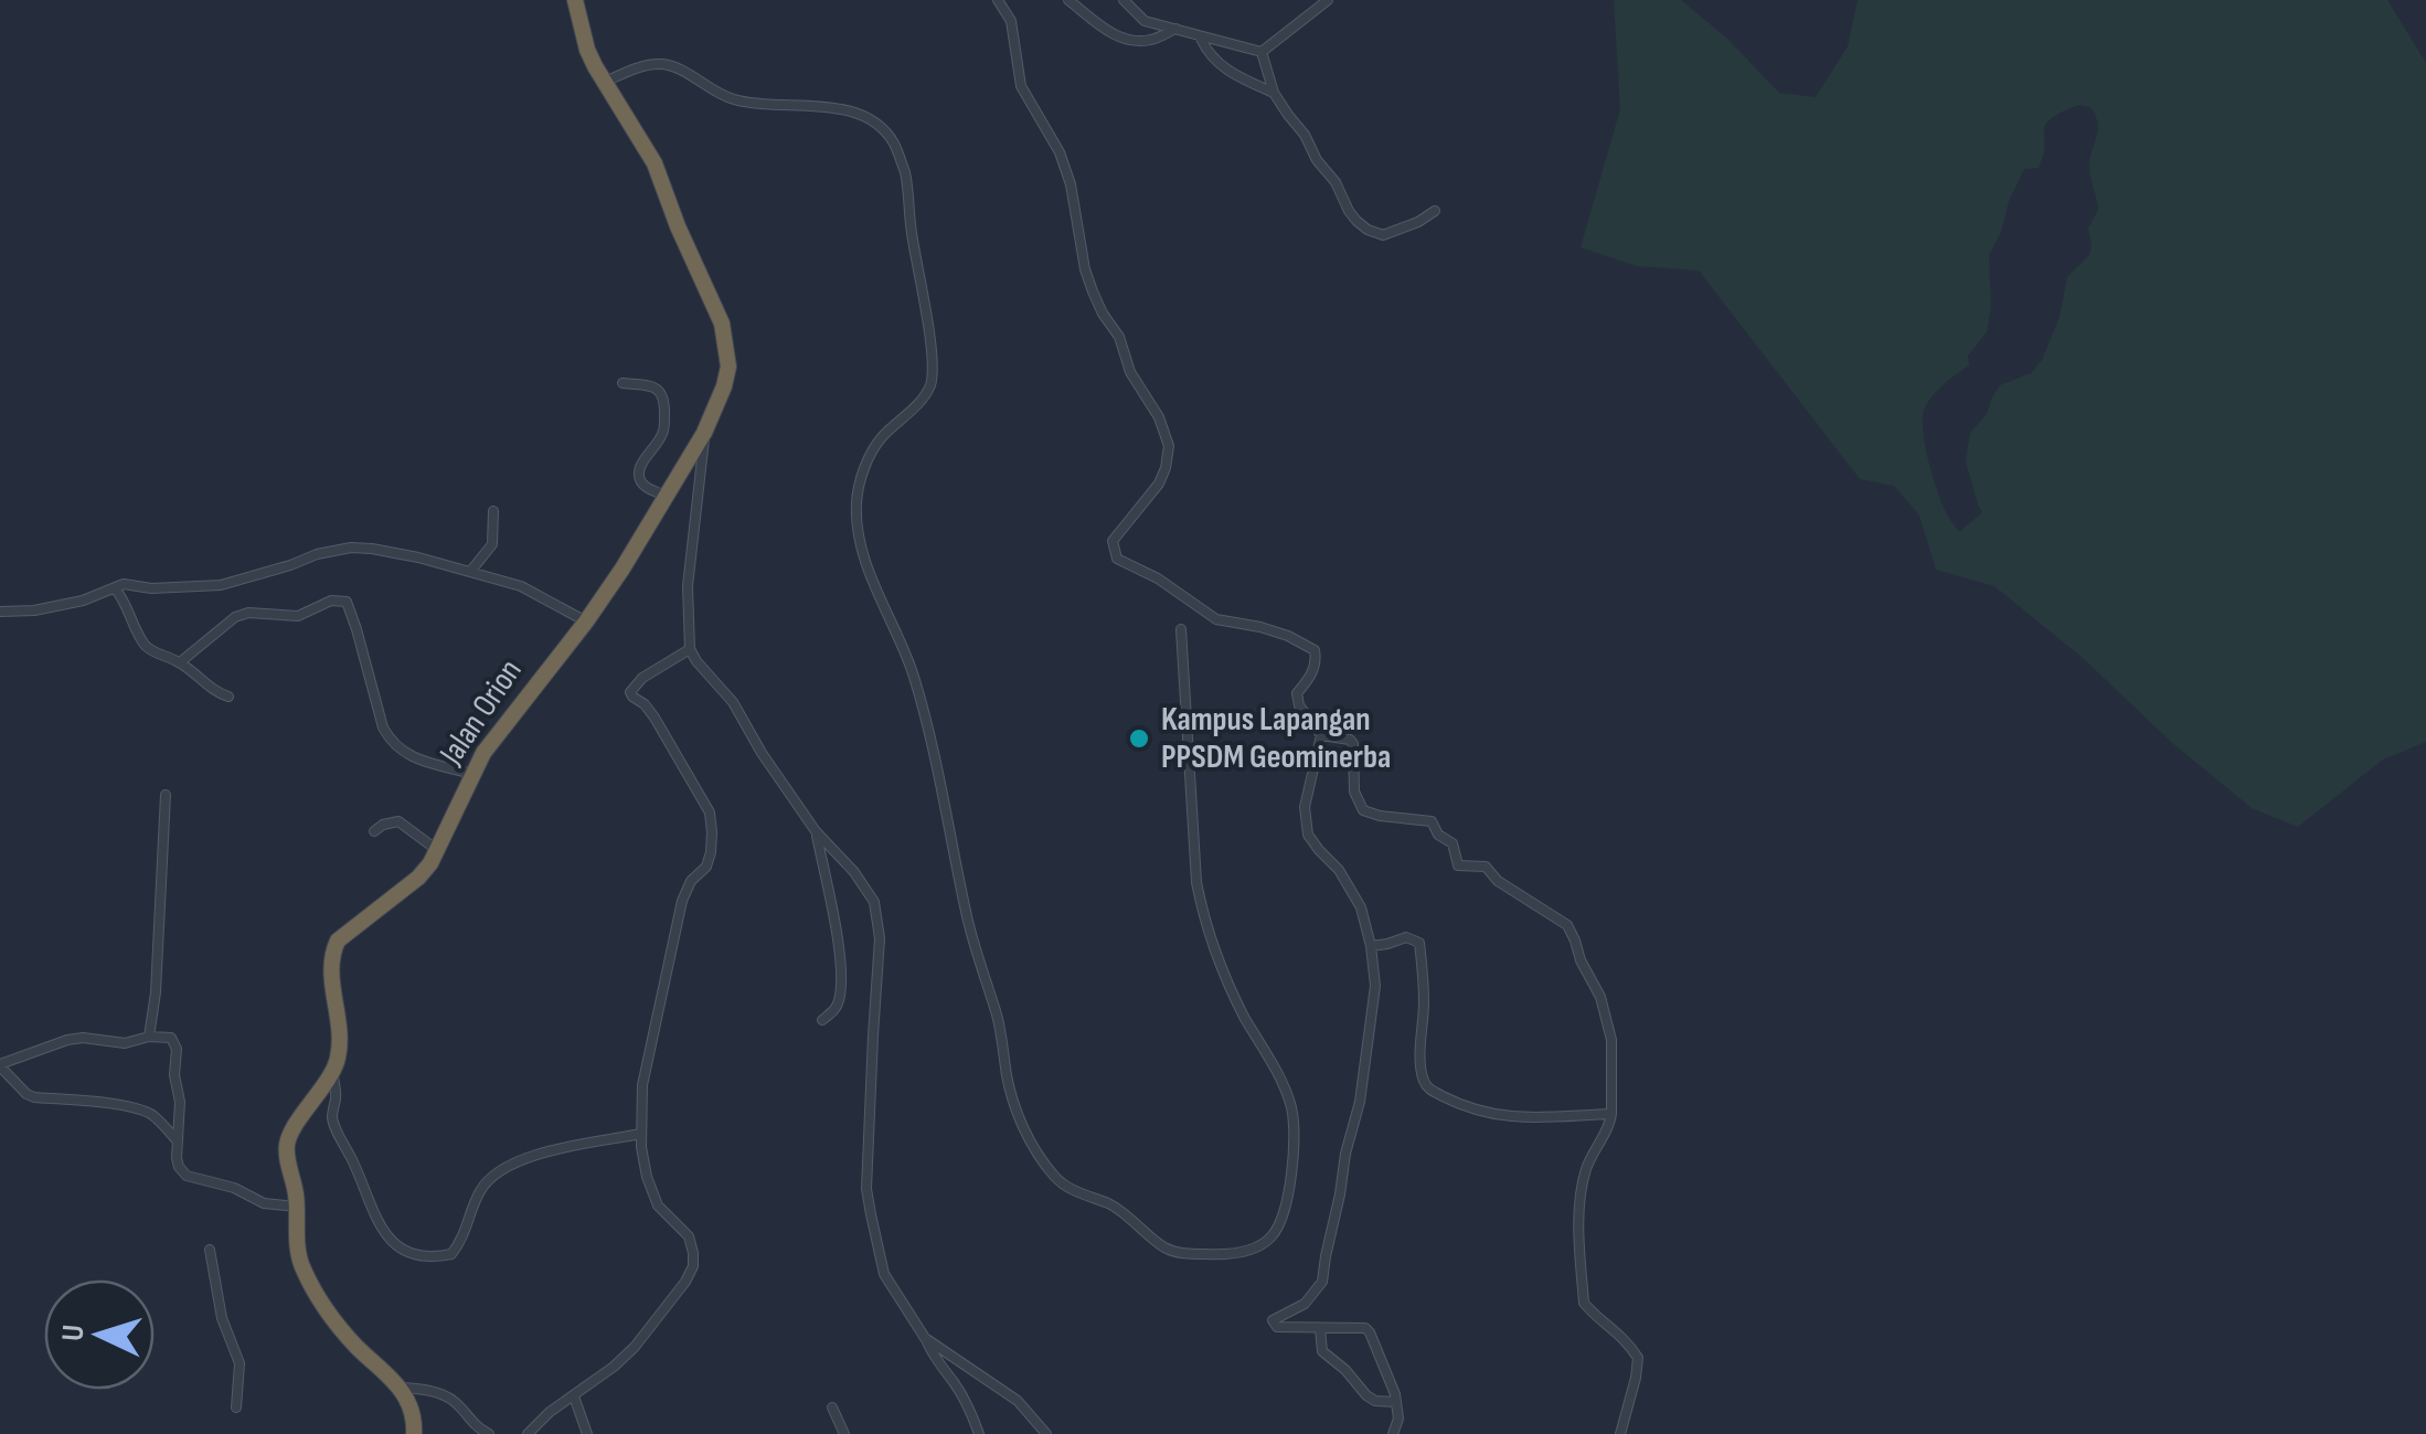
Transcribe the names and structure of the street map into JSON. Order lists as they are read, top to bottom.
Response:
{
  "streets": {
    "highway": ["Jalan Orion"]
  },
  "places": ["Kampus Lapangan PPSDM Geominerba"],
  "north": "left"
}
